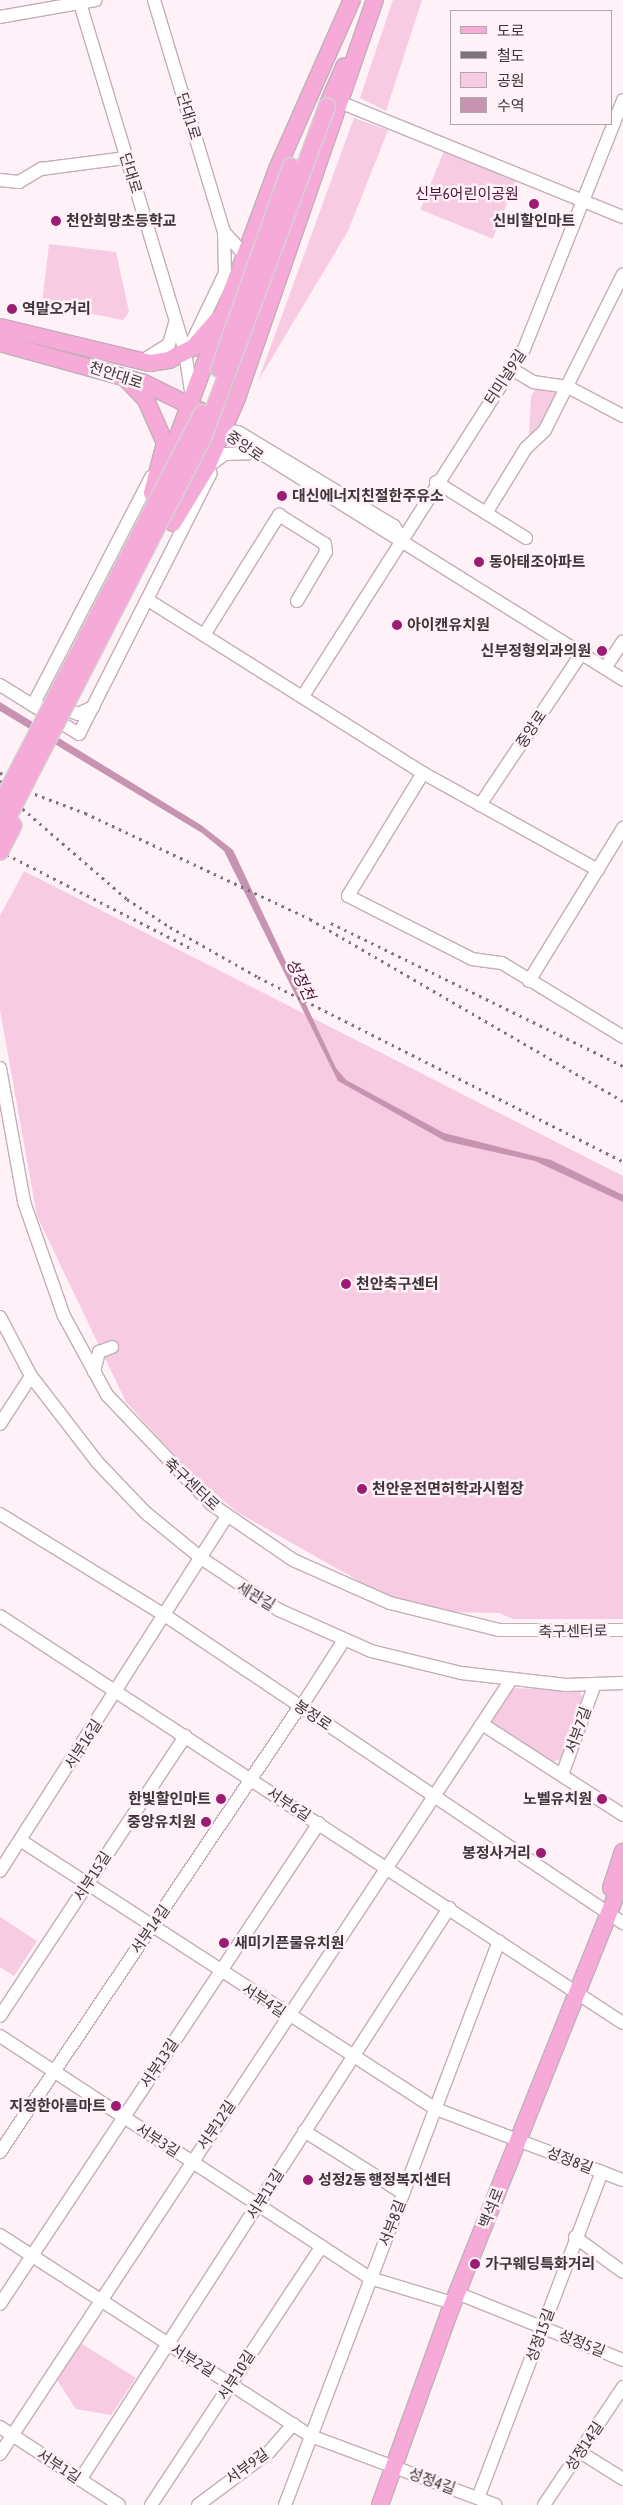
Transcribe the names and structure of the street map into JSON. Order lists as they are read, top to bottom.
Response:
{
  "streets": {
    "main road": ["천안대로", "백석로"],
    "street": [
      "단대1로",
      "단대로",
      "터미널9길",
      "중앙로",
      "축구센터로",
      "세관길",
      "봉정로",
      "서부7길",
      "서부16길",
      "서부6길",
      "서부15길",
      "서부14길",
      "서부4길",
      "서부13길",
      "서부12길",
      "서부3길",
      "성정8길",
      "서부11길",
      "서부8길",
      "성정15길",
      "성정5길",
      "서부2길",
      "서부10길",
      "성정14길",
      "서부1길",
      "서부9길",
      "성정4길"
    ]
  },
  "crossings": [
    ["단대로", "천안대로"],
    ["천안대로", "중앙로"],
    ["터미널9길", "중앙로"],
    ["축구센터로", "서부16길"],
    ["세관길", "서부7길"],
    ["세관길", "서부16길"],
    ["세관길", "서부14길"],
    ["세관길", "서부12길"],
    ["봉정로", "서부16길"],
    ["봉정로", "서부14길"],
    ["봉정로", "서부12길"],
    ["봉정로", "백석로"],
    ["서부7길", "서부12길"],
    ["서부16길", "서부6길"],
    ["서부16길", "서부4길"],
    ["서부6길", "서부15길"],
    ["서부6길", "서부14길"],
    ["서부6길", "서부13길"],
    ["서부6길", "서부12길"],
    ["서부6길", "서부11길"],
    ["서부6길", "백석로"],
    ["서부6길", "서부8길"],
    ["서부15길", "서부4길"],
    ["서부14길", "서부4길"],
    ["서부14길", "서부3길"],
    ["서부4길", "서부13길"],
    ["서부4길", "서부12길"],
    ["서부4길", "성정8길"],
    ["서부4길", "서부11길"],
    ["서부4길", "백석로"],
    ["서부4길", "서부8길"],
    ["서부13길", "서부3길"],
    ["서부13길", "서부2길"],
    ["서부12길", "서부3길"],
    ["서부12길", "서부2길"],
    ["서부12길", "서부1길"],
    ["서부3길", "서부11길"],
    ["서부3길", "백석로"],
    ["서부3길", "서부8길"],
    ["서부3길", "성정5길"],
    ["서부3길", "서부10길"],
    ["성정8길", "백석로"],
    ["성정8길", "성정15길"],
    ["서부11길", "서부2길"],
    ["서부11길", "서부1길"],
    ["백석로", "성정5길"],
    ["백석로", "서부2길"],
    ["백석로", "성정4길"],
    ["서부8길", "서부2길"],
    ["성정15길", "성정5길"],
    ["성정15길", "성정4길"],
    ["서부2길", "서부10길"],
    ["서부2길", "서부9길"],
    ["서부2길", "성정4길"]
  ],
  "water": ["성정천"],
  "parks": ["신부6어린이공원"],
  "places": [
    "신비할인마트",
    "천안희망초등학교",
    "역말오거리",
    "대신에너지친절한주유소",
    "동아태조아파트",
    "아이캔유치원",
    "신부정형외과의원",
    "천안축구센터",
    "천안운전면허학과시험장",
    "한빛할인마트",
    "노벨유치원",
    "중앙유치원",
    "봉정사거리",
    "새미기픈물유치원",
    "지정한아름마트",
    "성정2동 행정복지센터",
    "가구웨딩특화거리"
  ],
  "legend": [
    "도로",
    "철도",
    "공원",
    "수역"
  ]
}
